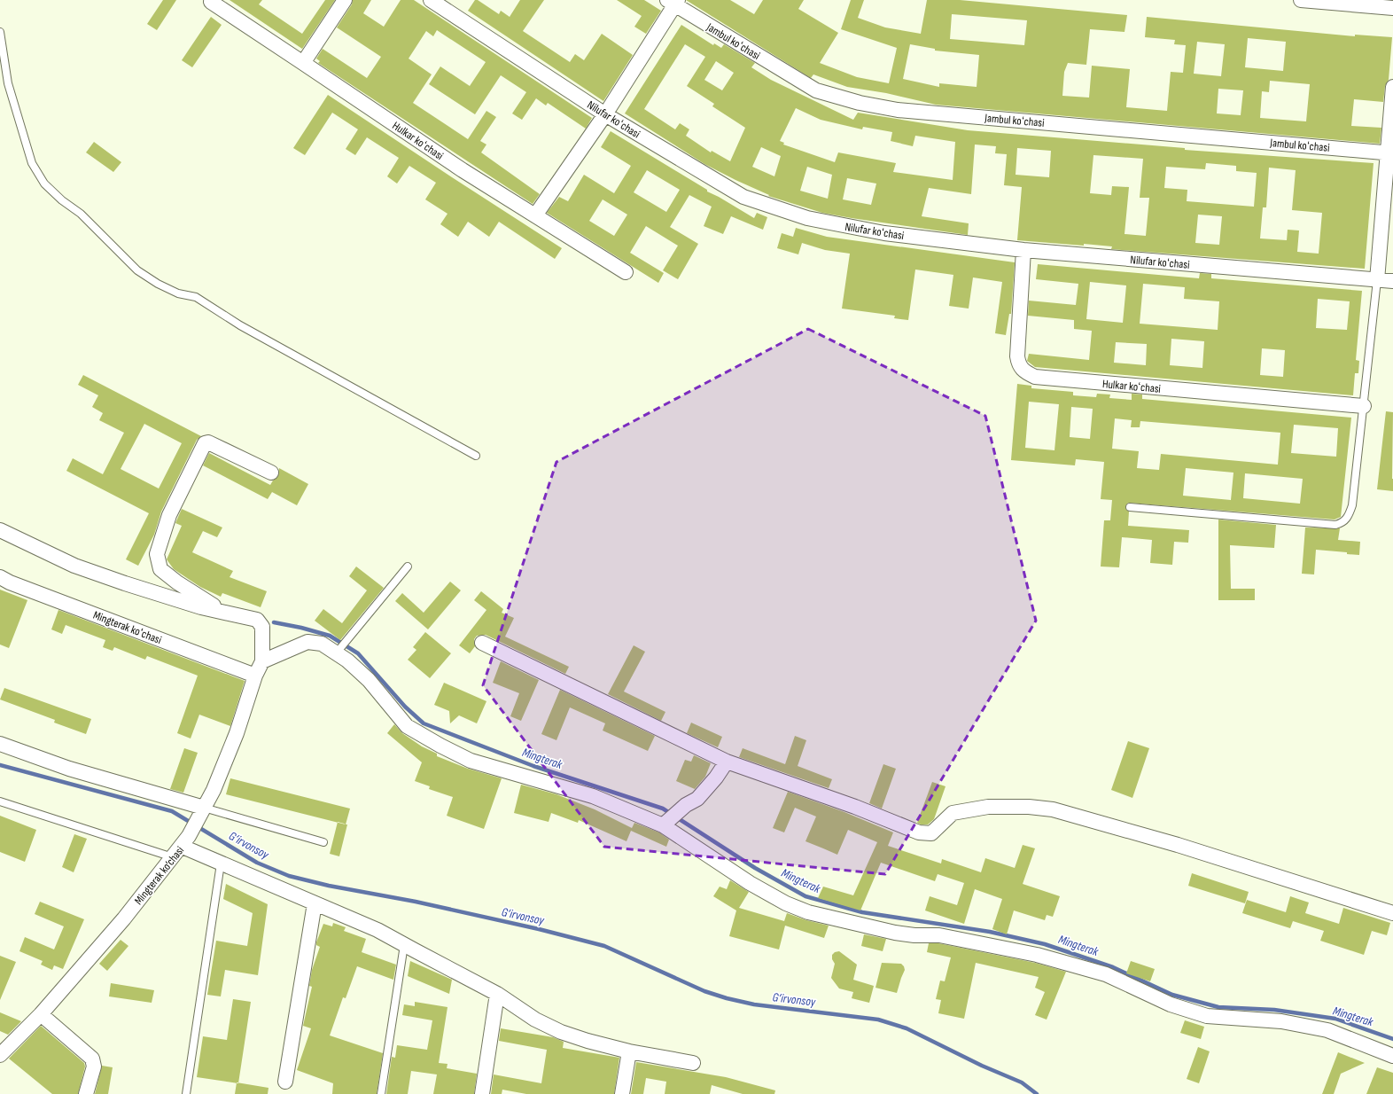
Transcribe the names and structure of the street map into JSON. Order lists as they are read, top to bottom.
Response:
{
  "streets": {
    "street": [
      "Jambul koʻchasi",
      "Nilufar koʻchasi",
      "Hulkar koʻchasi",
      "Mingterak koʻchasi",
      "Mingterak ko‘chasi"
    ]
  },
  "crossings": [
    ["Nilufar koʻchasi", "Hulkar koʻchasi"],
    ["Mingterak koʻchasi", "Mingterak ko‘chasi"]
  ],
  "water": ["Mingterak", "G‘irvonsoy"]
}
